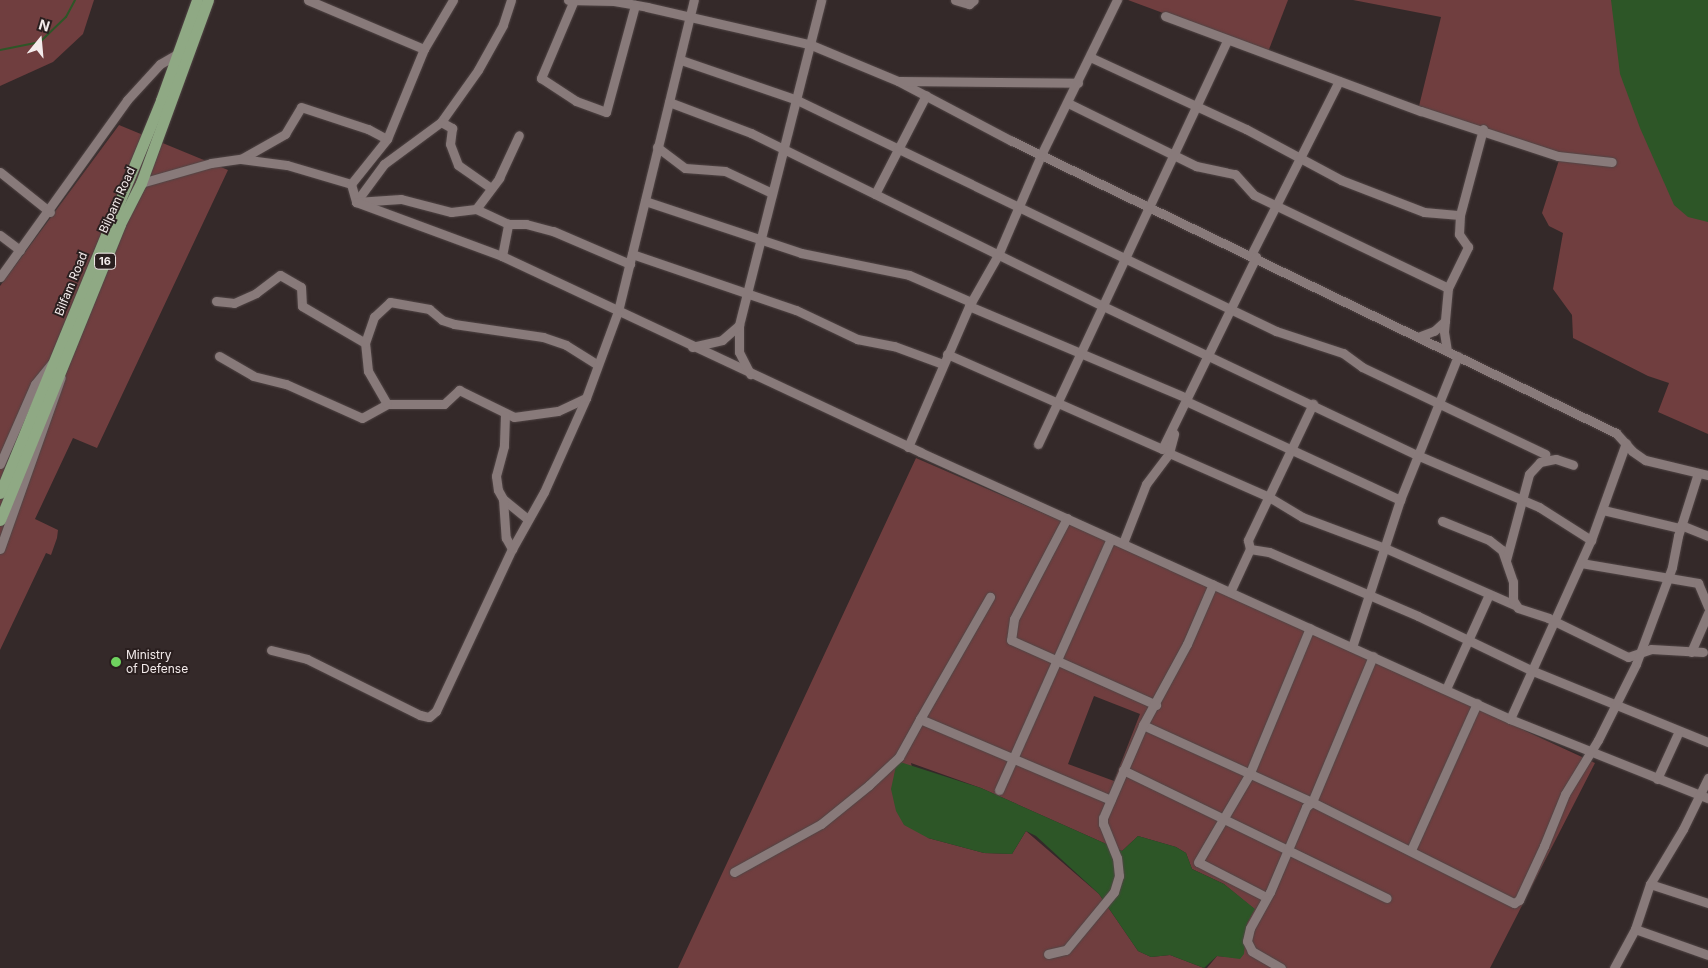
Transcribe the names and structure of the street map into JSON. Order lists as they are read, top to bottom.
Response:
{
  "streets": {
    "main road": ["Bilpam Road", "16", "Bilfam Road"]
  },
  "crossings": [
    ["Bilpam Road", "Bilfam Road"]
  ],
  "places": ["Ministry of Defense"],
  "north": "top"
}
